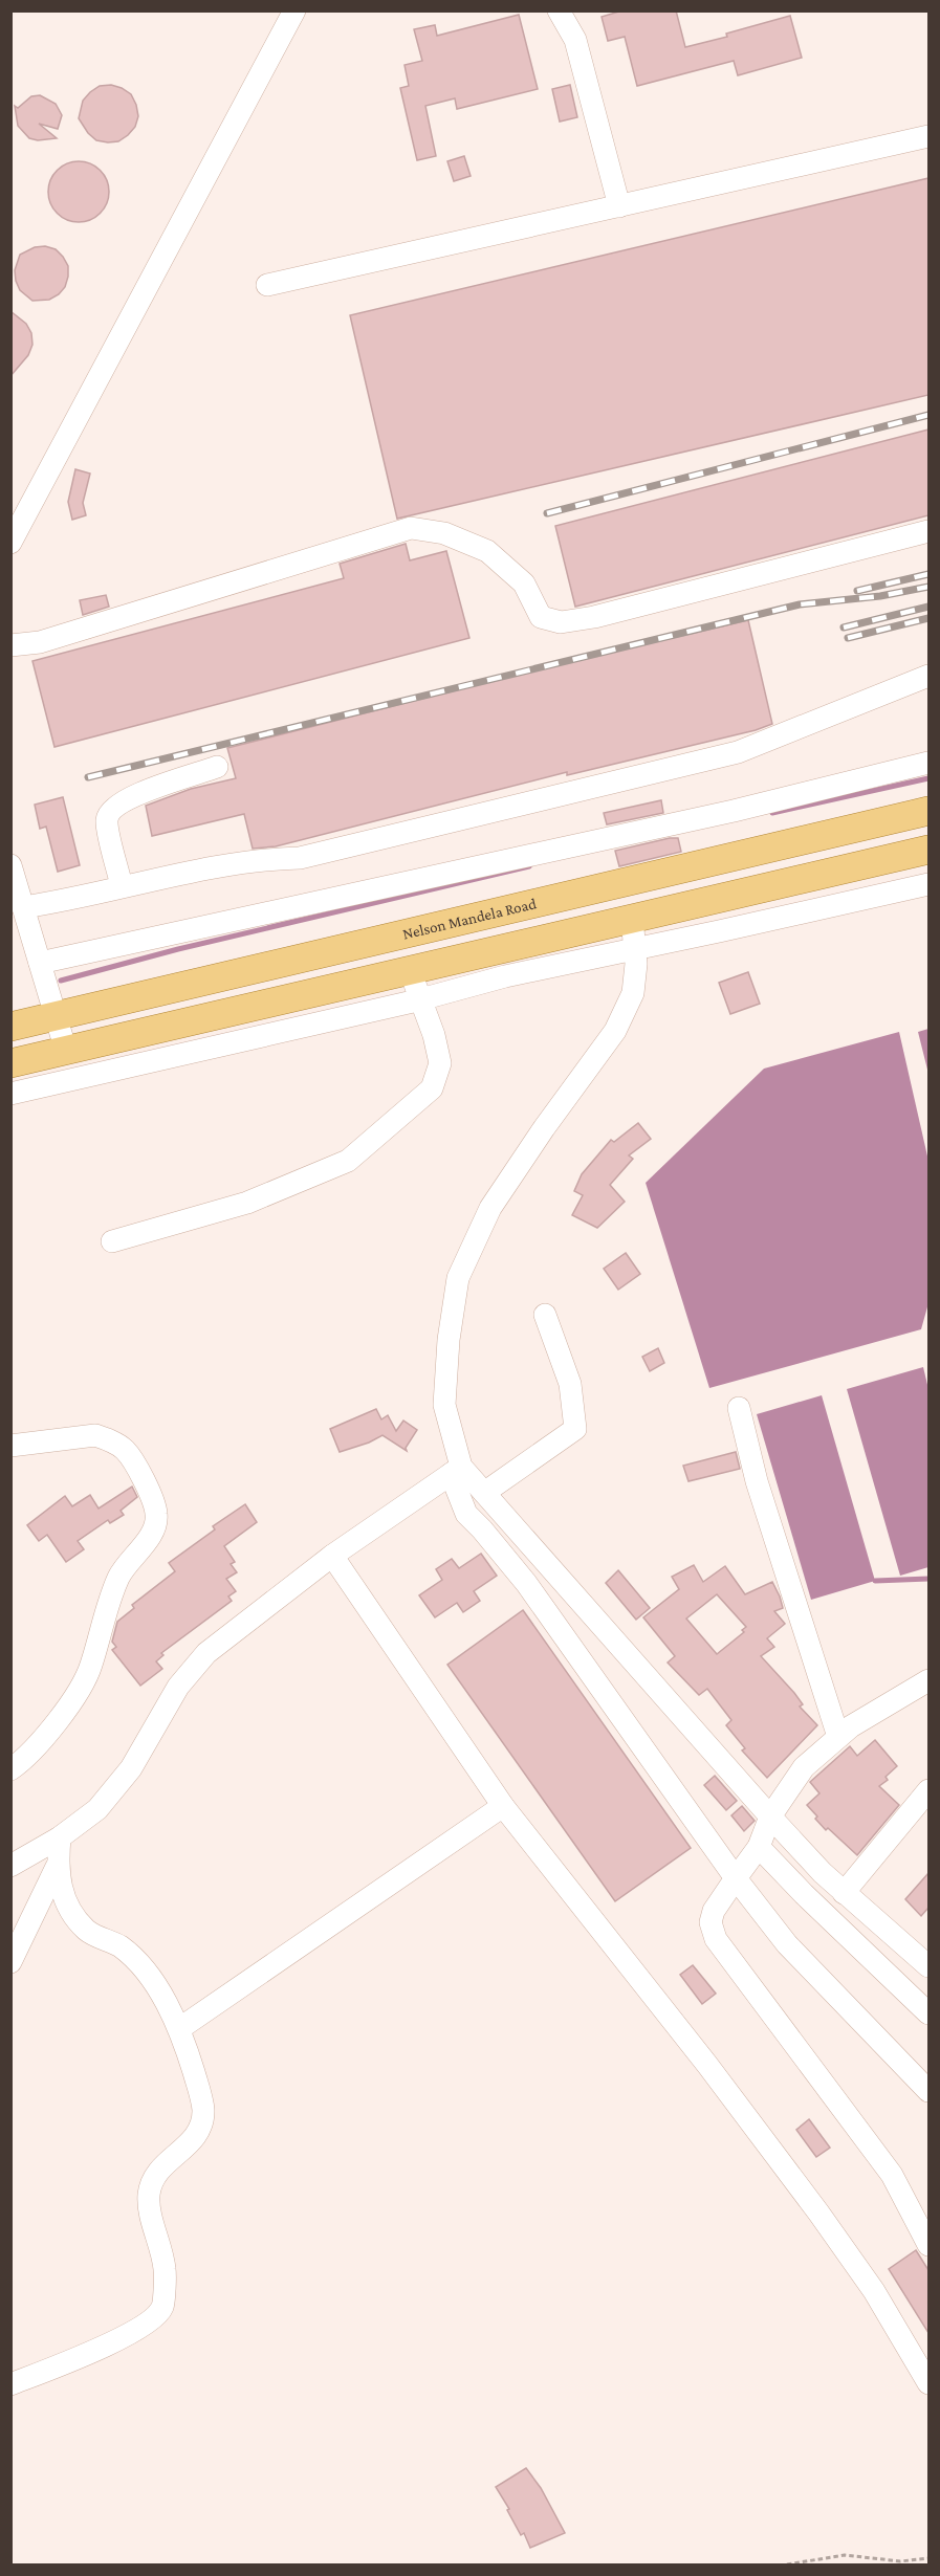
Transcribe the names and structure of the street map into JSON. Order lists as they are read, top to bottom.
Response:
{
  "streets": {
    "main road": ["Nelson Mandela Road"]
  }
}
